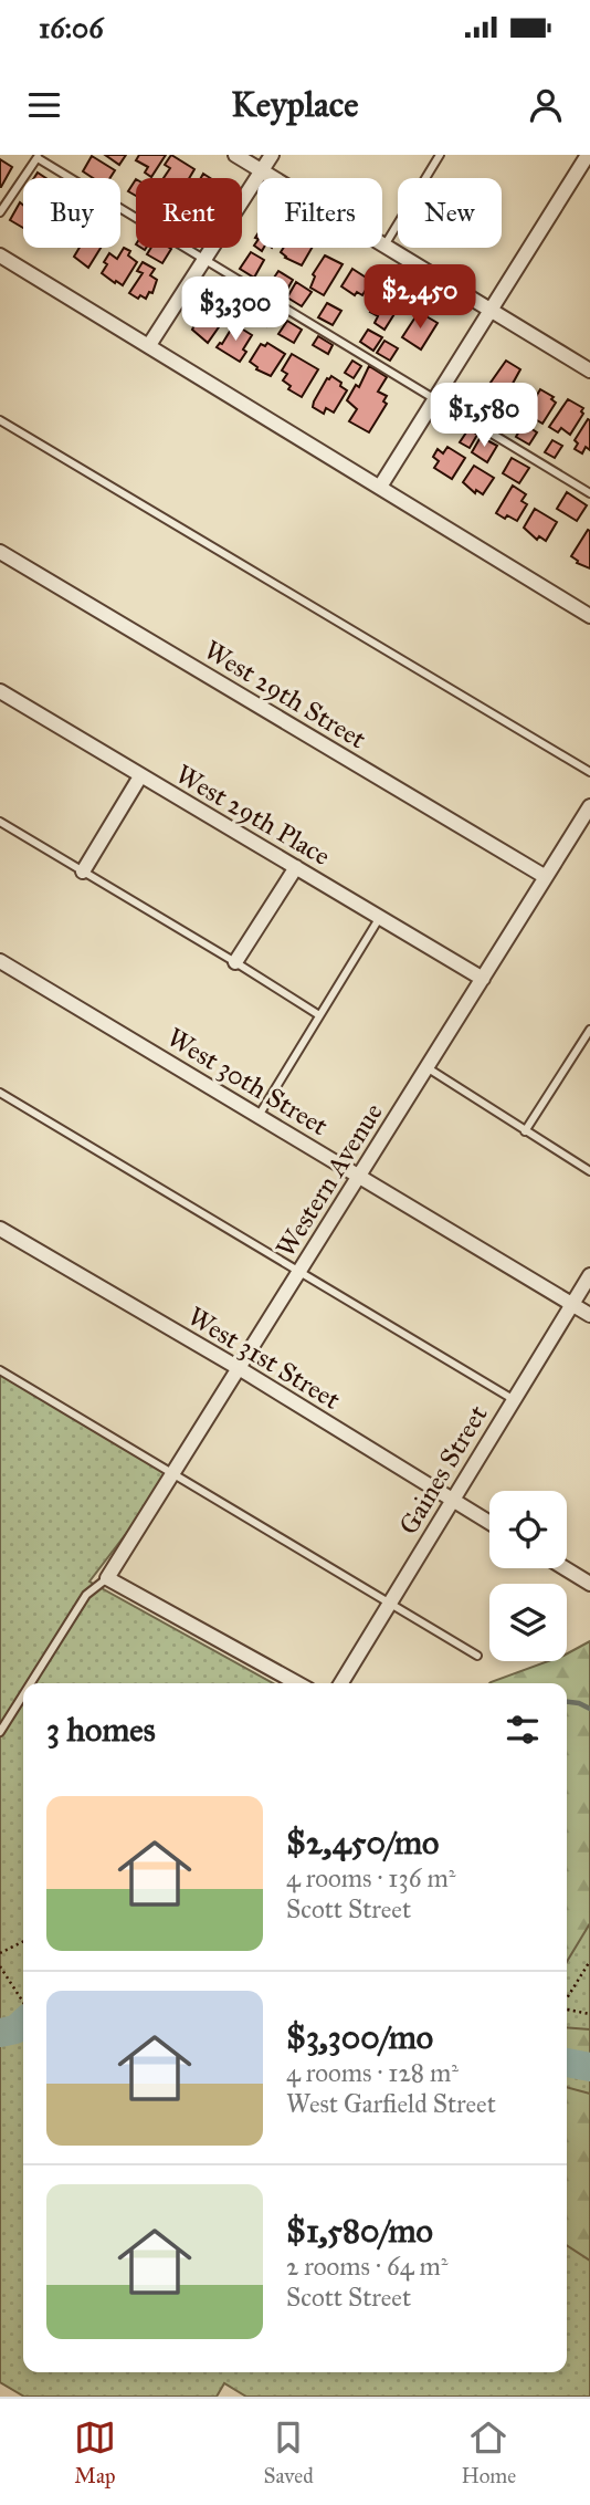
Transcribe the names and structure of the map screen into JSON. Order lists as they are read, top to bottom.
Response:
{
  "streets": {
    "street": [
      "West 29th Street",
      "West 29th Place",
      "West 30th Street",
      "Western Avenue",
      "West 31st Street",
      "Gaines Street"
    ]
  },
  "crossings": [
    ["West 29th Street", "Western Avenue"],
    ["West 29th Place", "Western Avenue"],
    ["West 30th Street", "Western Avenue"],
    ["West 30th Street", "Gaines Street"],
    ["Western Avenue", "West 31st Street"],
    ["West 31st Street", "Gaines Street"]
  ],
  "page": {
    "status": "16:06",
    "header": "Keyplace",
    "chip": [
      "Buy",
      "Rent",
      "Filters",
      "New"
    ],
    "price": ["$2,450", "$3,300", "$1,580"],
    "heading": "3 homes",
    "list": [
      {
        "name": "$2,450/mo",
        "note": "4 rooms · 136 m² · Scott Street"
      },
      {
        "name": "$3,300/mo",
        "note": "4 rooms · 128 m² · West Garfield Street"
      },
      {
        "name": "$1,580/mo",
        "note": "2 rooms · 64 m² · Scott Street"
      }
    ],
    "tabs": ["Map", "Saved", "Home"]
  }
}
